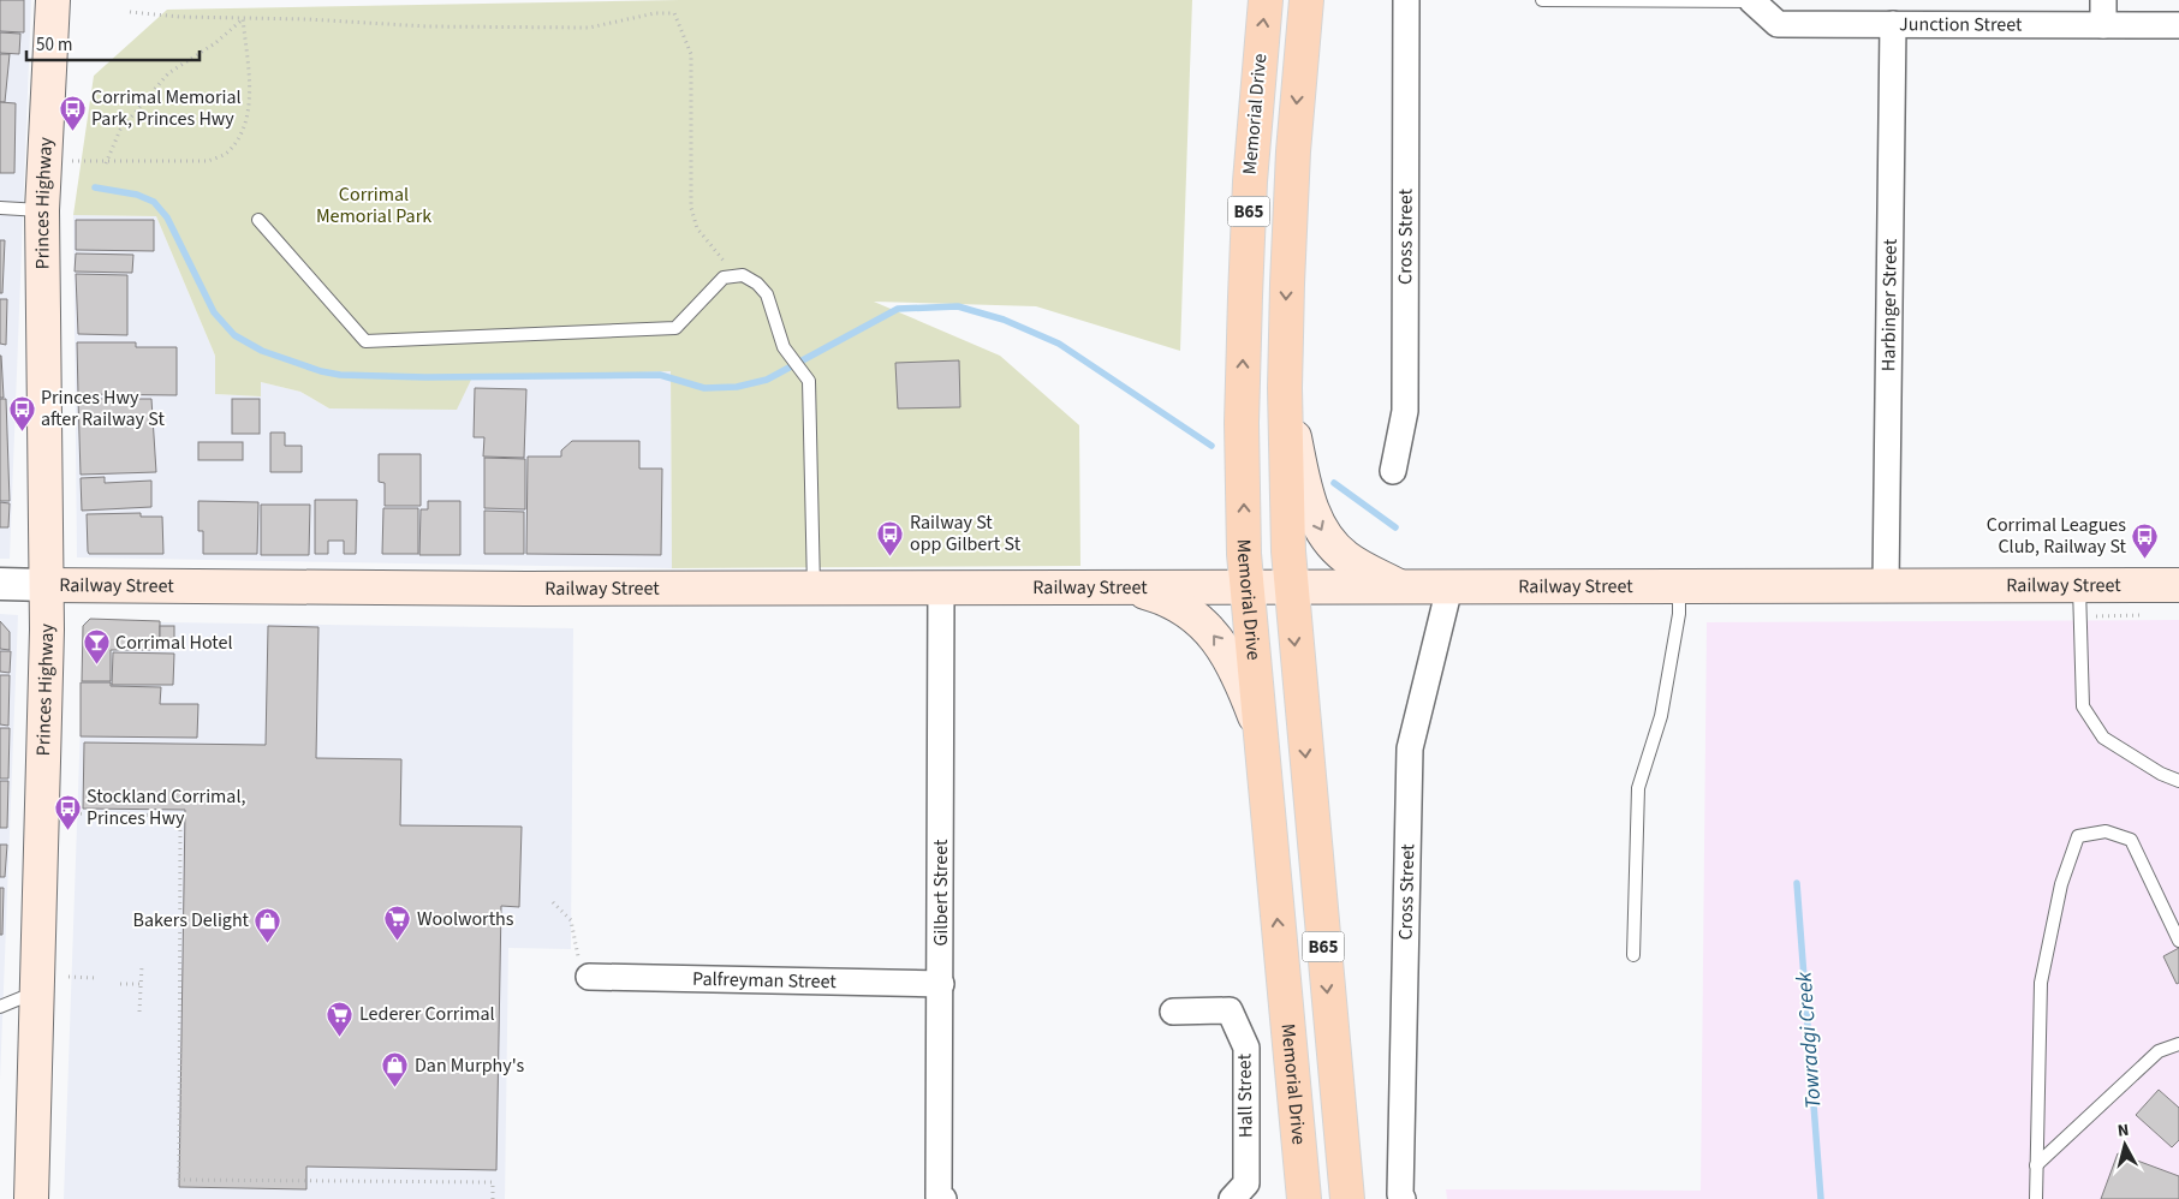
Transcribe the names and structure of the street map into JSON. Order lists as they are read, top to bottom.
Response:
{
  "streets": {
    "main road": [
      "Memorial Drive",
      "Princes Highway",
      "B65",
      "Railway Street"
    ],
    "street": [
      "Junction Street",
      "Cross Street",
      "Harbinger Street",
      "Gilbert Street",
      "Palfreyman Street",
      "Hall Street"
    ]
  },
  "crossings": [
    ["Junction Street", "Harbinger Street"],
    ["Memorial Drive", "Railway Street"],
    ["Princes Highway", "Railway Street"],
    ["Cross Street", "Railway Street"],
    ["Harbinger Street", "Railway Street"],
    ["Railway Street", "Gilbert Street"],
    ["Gilbert Street", "Palfreyman Street"]
  ],
  "water": ["Towradgi Creek"],
  "parks": ["Corrimal Memorial Park"],
  "places": {
    "bus stop": [
      "Corrimal Memorial Park, Princes Hwy",
      "Princes Hwy after Railway St",
      "Railway St opp Gilbert St",
      "Corrimal Leagues Club, Railway St",
      "Stockland Corrimal, Princes Hwy"
    ],
    "bar": ["Corrimal Hotel"],
    "supermarket": ["Woolworths", "Lederer Corrimal"],
    "shop": ["Bakers Delight", "Dan Murphy's"]
  },
  "scale_bar": "50 m",
  "north": "top"
}
